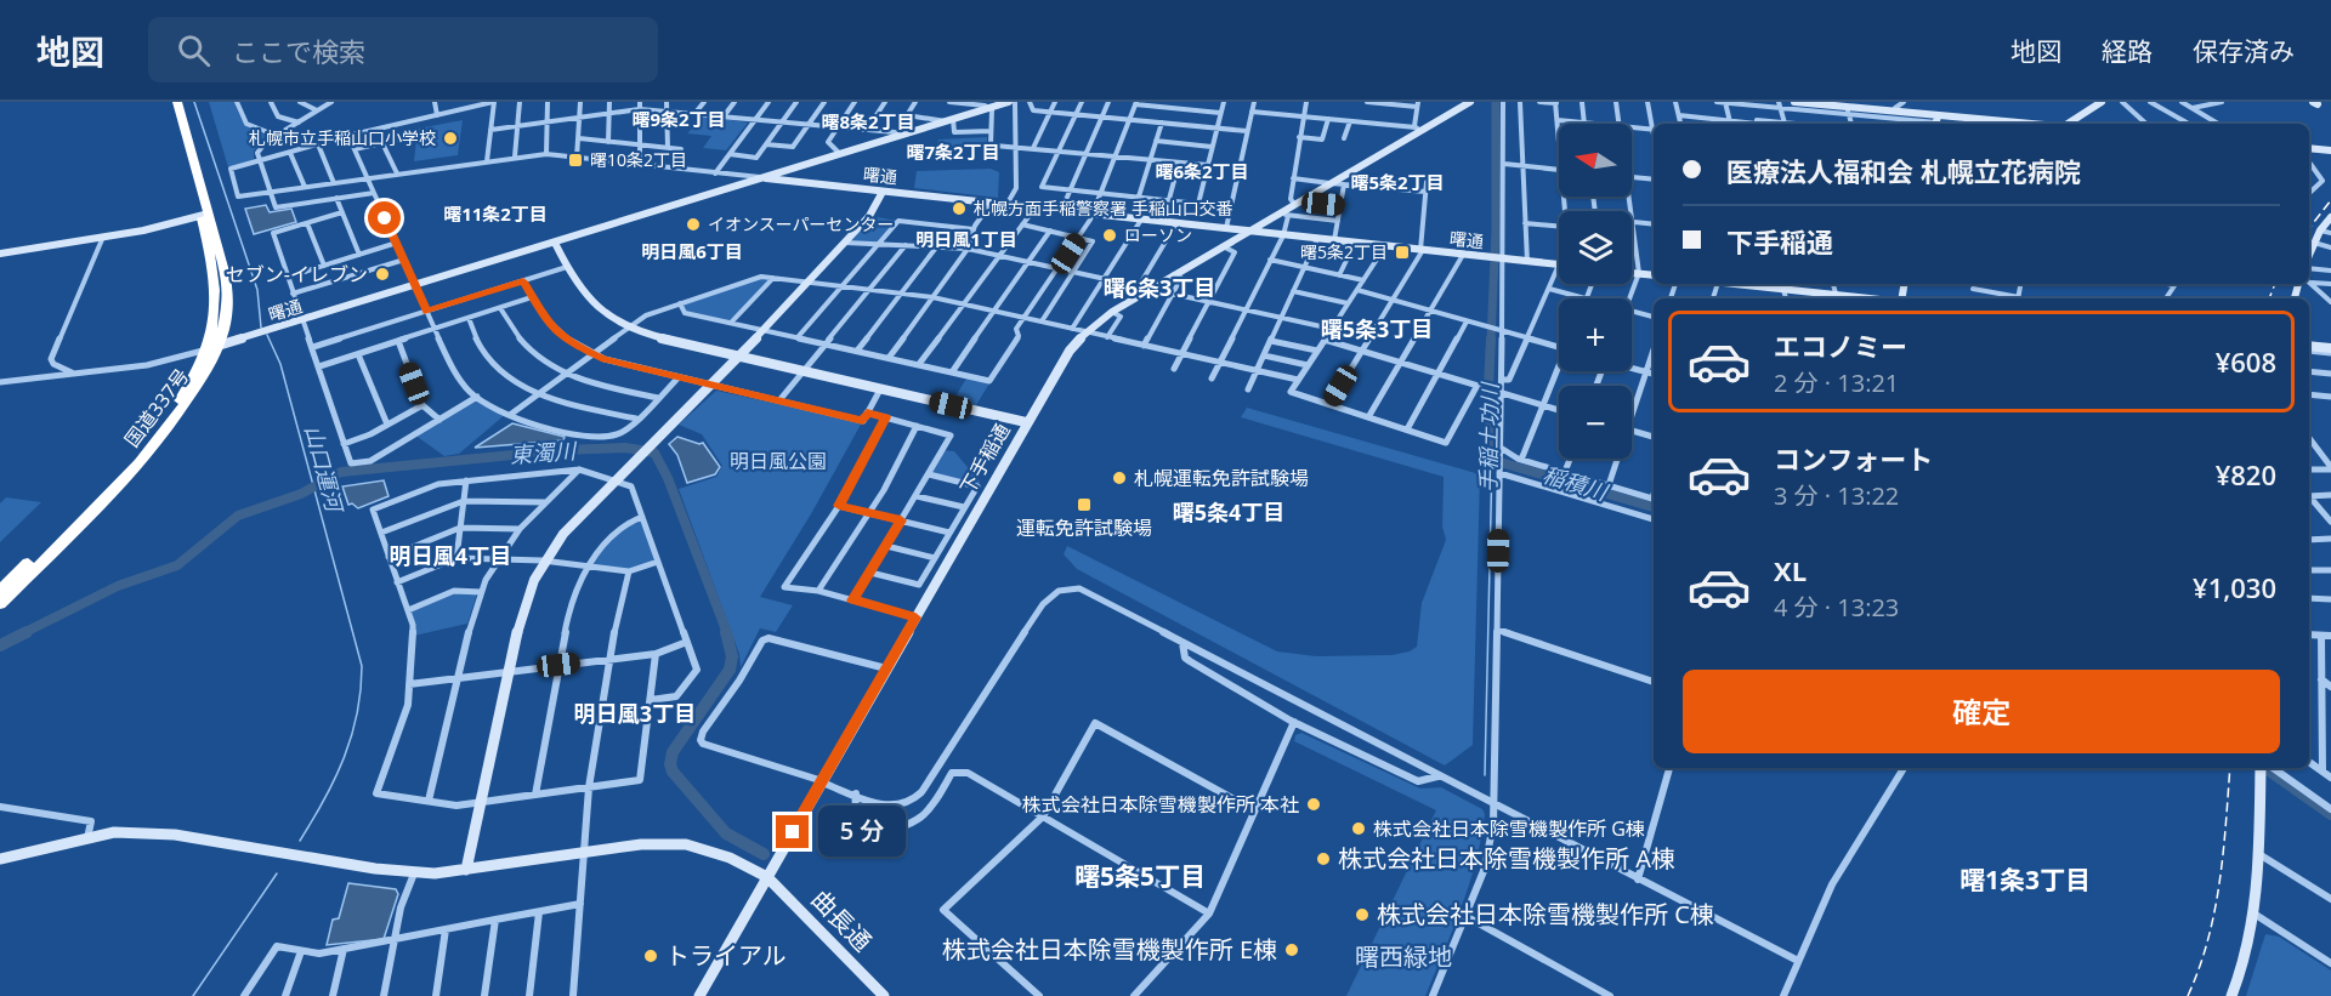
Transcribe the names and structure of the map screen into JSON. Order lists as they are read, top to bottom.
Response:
{
  "streets": {
    "highway": ["国道337号"],
    "street": ["曙通", "下手稲通", "曲長通"]
  },
  "crossings": [
    ["曙通", "国道337号"],
    ["曙通", "下手稲通"],
    ["下手稲通", "曲長通"]
  ],
  "districts": [
    "曙9条2丁目",
    "曙8条2丁目",
    "曙7条2丁目",
    "曙6条2丁目",
    "曙5条2丁目",
    "曙11条2丁目",
    "明日風1丁目",
    "明日風6丁目",
    "曙6条3丁目",
    "曙5条3丁目",
    "曙5条4丁目",
    "明日風4丁目",
    "明日風3丁目",
    "曙5条5丁目",
    "曙1条3丁目"
  ],
  "water": [
    "手稲土功川",
    "東濁川",
    "山口運河",
    "稲積川"
  ],
  "parks": ["明日風公園", "曙西緑地"],
  "places": {
    "other": [
      "札幌市立手稲山口小学校",
      "札幌方面手稲警察署 手稲山口交番",
      "イオンスーパーセンター",
      "ローソン",
      "セブン-イレブン",
      "札幌運転免許試験場",
      "株式会社日本除雪機製作所 本社",
      "株式会社日本除雪機製作所 G棟",
      "株式会社日本除雪機製作所 A棟",
      "株式会社日本除雪機製作所 C棟",
      "株式会社日本除雪機製作所 E棟",
      "トライアル"
    ],
    "transit": ["曙10条2丁目", "曙5条2丁目", "運転免許試験場"]
  },
  "north": "left",
  "page": {
    "header": "地図",
    "search": "ここで検索",
    "nav": ["地図", "経路", "保存済み"],
    "map_buttons": ["+", "−"],
    "banner": ["医療法人福和会 札幌立花病院", "下手稲通"],
    "list": [
      {
        "name": "エコノミー",
        "note": "2 分 · 13:21",
        "value": "¥608"
      },
      {
        "name": "コンフォート",
        "note": "3 分 · 13:22",
        "value": "¥820"
      },
      {
        "name": "XL",
        "note": "4 分 · 13:23",
        "value": "¥1,030"
      }
    ],
    "buttons": "確定",
    "bubble": "5 分"
  }
}
